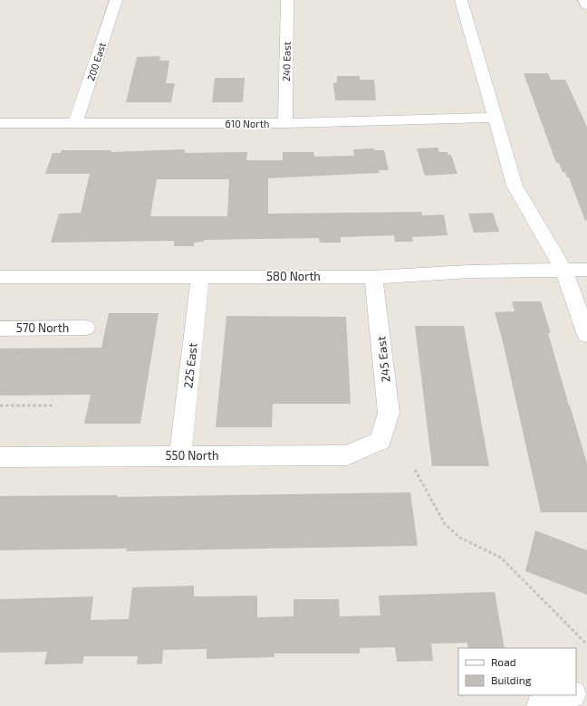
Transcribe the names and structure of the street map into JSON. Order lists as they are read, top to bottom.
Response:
{
  "streets": {
    "street": [
      "200 East",
      "240 East",
      "610 North",
      "580 North",
      "570 North",
      "245 East",
      "225 East",
      "550 North"
    ]
  },
  "crossings": [
    ["200 East", "610 North"],
    ["240 East", "610 North"],
    ["580 North", "245 East"],
    ["580 North", "225 East"],
    ["245 East", "550 North"],
    ["225 East", "550 North"]
  ],
  "legend": ["Road", "Building"]
}
